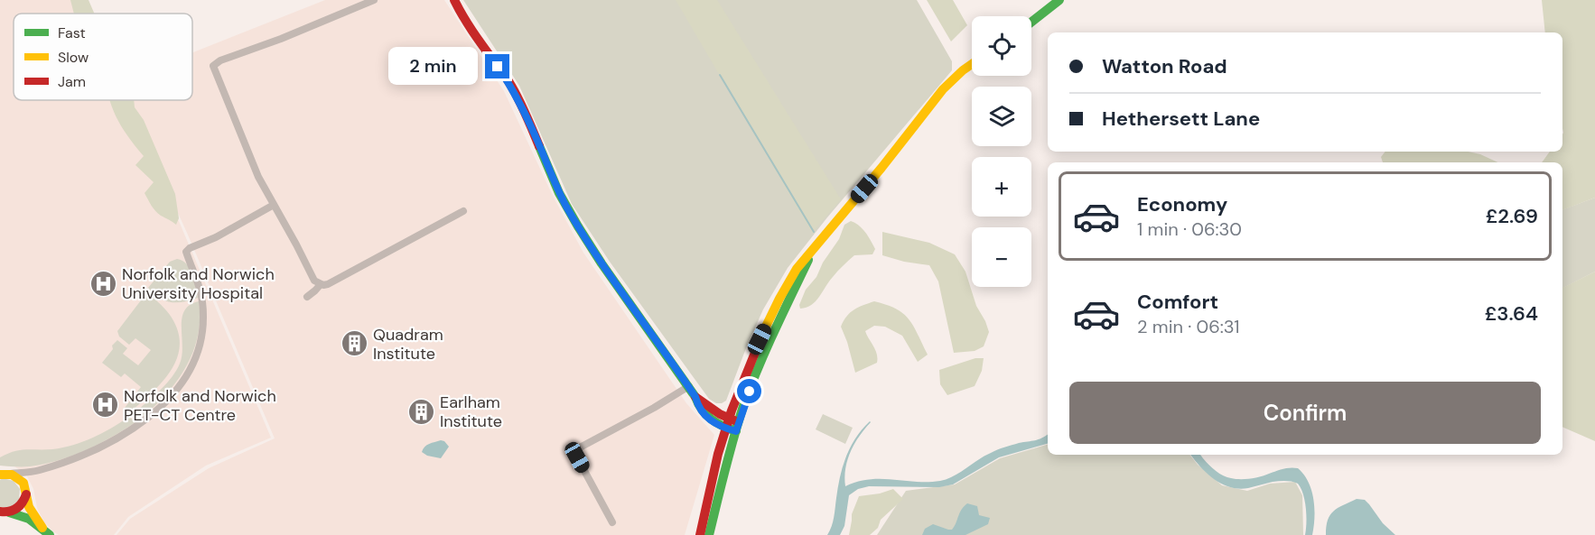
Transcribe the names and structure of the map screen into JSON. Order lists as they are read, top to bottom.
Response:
{
  "places": {
    "hospital": ["Norfolk and Norwich University Hospital", "Norfolk and Norwich PET-CT Centre"],
    "building": ["Quadram Institute", "Earlham Institute"]
  },
  "legend": ["Fast", "Slow", "Jam"],
  "page": {
    "map_buttons": ["+", "−"],
    "banner": ["Watton Road", "Hethersett Lane"],
    "bubble": "2 min",
    "list": [
      {
        "name": "Economy",
        "note": "1 min · 06:30",
        "value": "£2.69"
      },
      {
        "name": "Comfort",
        "note": "2 min · 06:31",
        "value": "£3.64"
      }
    ],
    "buttons": "Confirm"
  }
}
